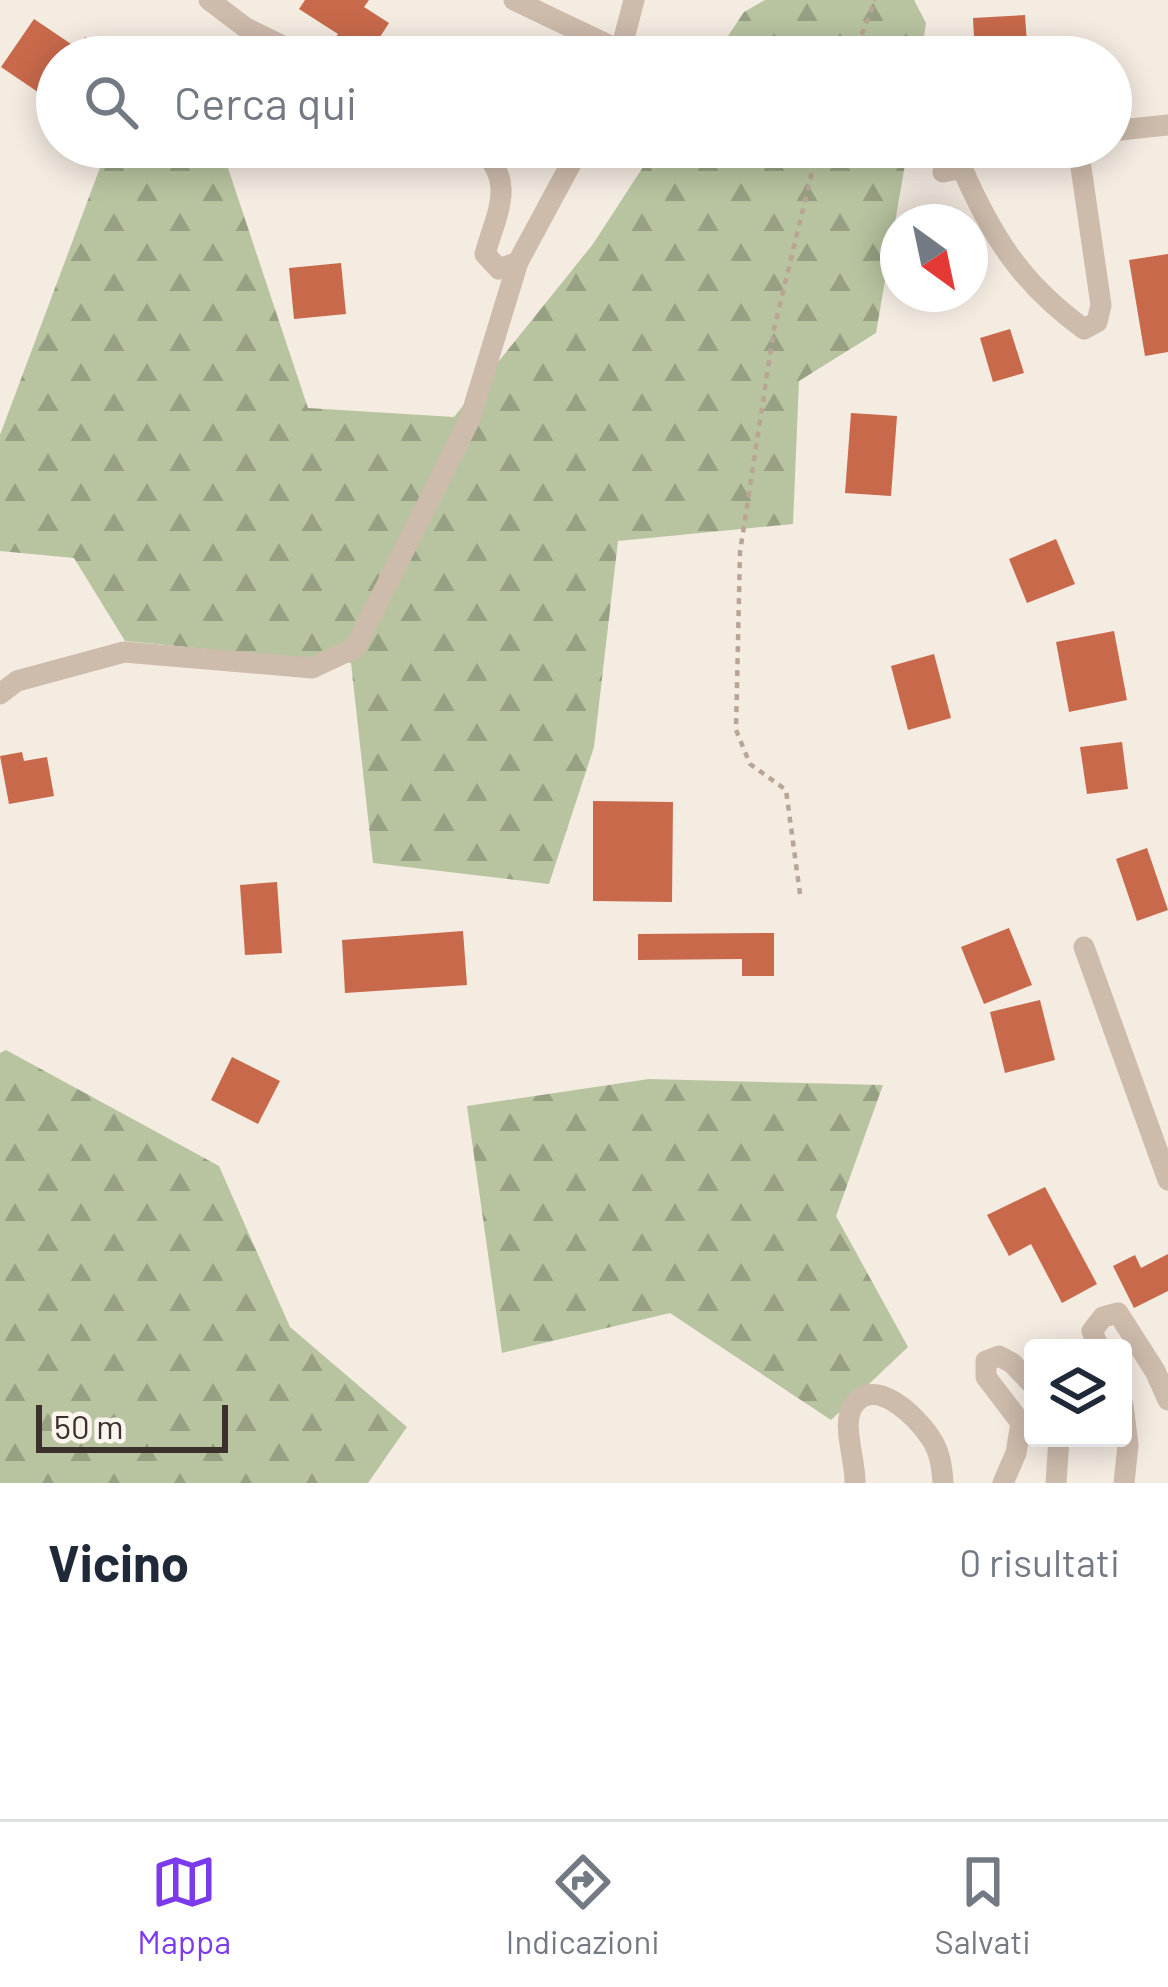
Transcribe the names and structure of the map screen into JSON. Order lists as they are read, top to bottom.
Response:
{
  "scale_bar": "50 m",
  "north": "bottom right",
  "page": {
    "search": "Cerca qui",
    "scale": "50 m",
    "heading": ["Vicino", "0 risultati"],
    "nav": ["Mappa", "Indicazioni", "Salvati"]
  }
}
